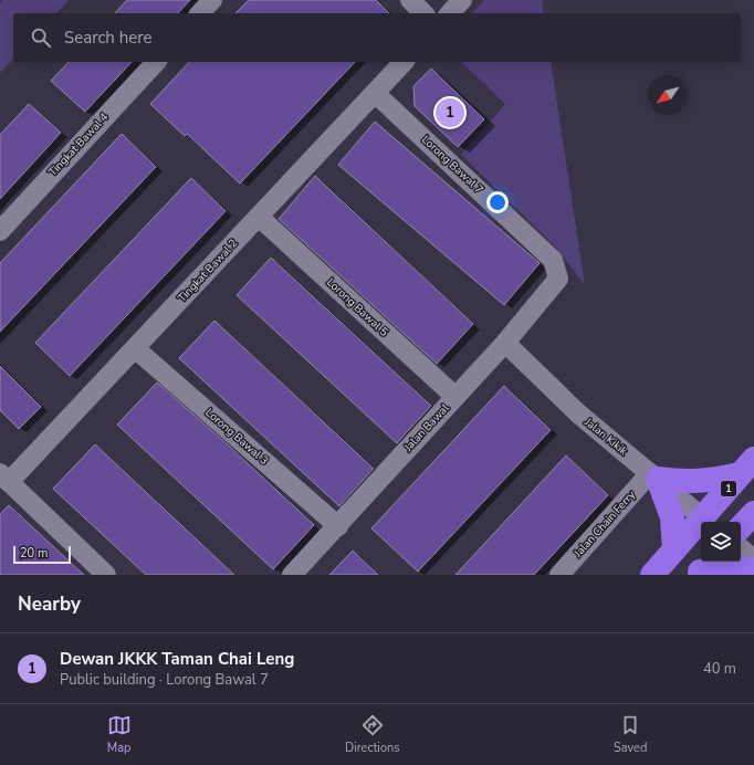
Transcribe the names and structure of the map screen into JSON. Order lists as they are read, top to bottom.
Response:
{
  "streets": {
    "highway": ["1"],
    "street": [
      "Tingkat Bawal 4",
      "Lorong Bawal 7",
      "Tingkat Bawal 2",
      "Lorong Bawal 5",
      "Jalan Bawal",
      "Lorong Bawal 3",
      "Jalan Kikik",
      "Jalan Chain Ferry"
    ]
  },
  "crossings": [
    ["Lorong Bawal 7", "Tingkat Bawal 2"],
    ["Lorong Bawal 7", "Jalan Bawal"],
    ["Tingkat Bawal 2", "Lorong Bawal 5"],
    ["Tingkat Bawal 2", "Lorong Bawal 3"],
    ["Lorong Bawal 5", "Jalan Bawal"],
    ["Jalan Bawal", "Lorong Bawal 3"],
    ["Jalan Bawal", "Jalan Kikik"],
    ["Jalan Kikik", "1"],
    ["Jalan Kikik", "Jalan Chain Ferry"]
  ],
  "scale_bar": "20 m",
  "north": "bottom left",
  "page": {
    "search": "Search here",
    "pins": "1",
    "scale": "20 m",
    "heading": "Nearby",
    "list": [
      {
        "mark": "1",
        "name": "Dewan JKKK Taman Chai Leng",
        "note": "Public building · Lorong Bawal 7",
        "value": "40 m"
      }
    ],
    "nav": ["Map", "Directions", "Saved"]
  }
}
